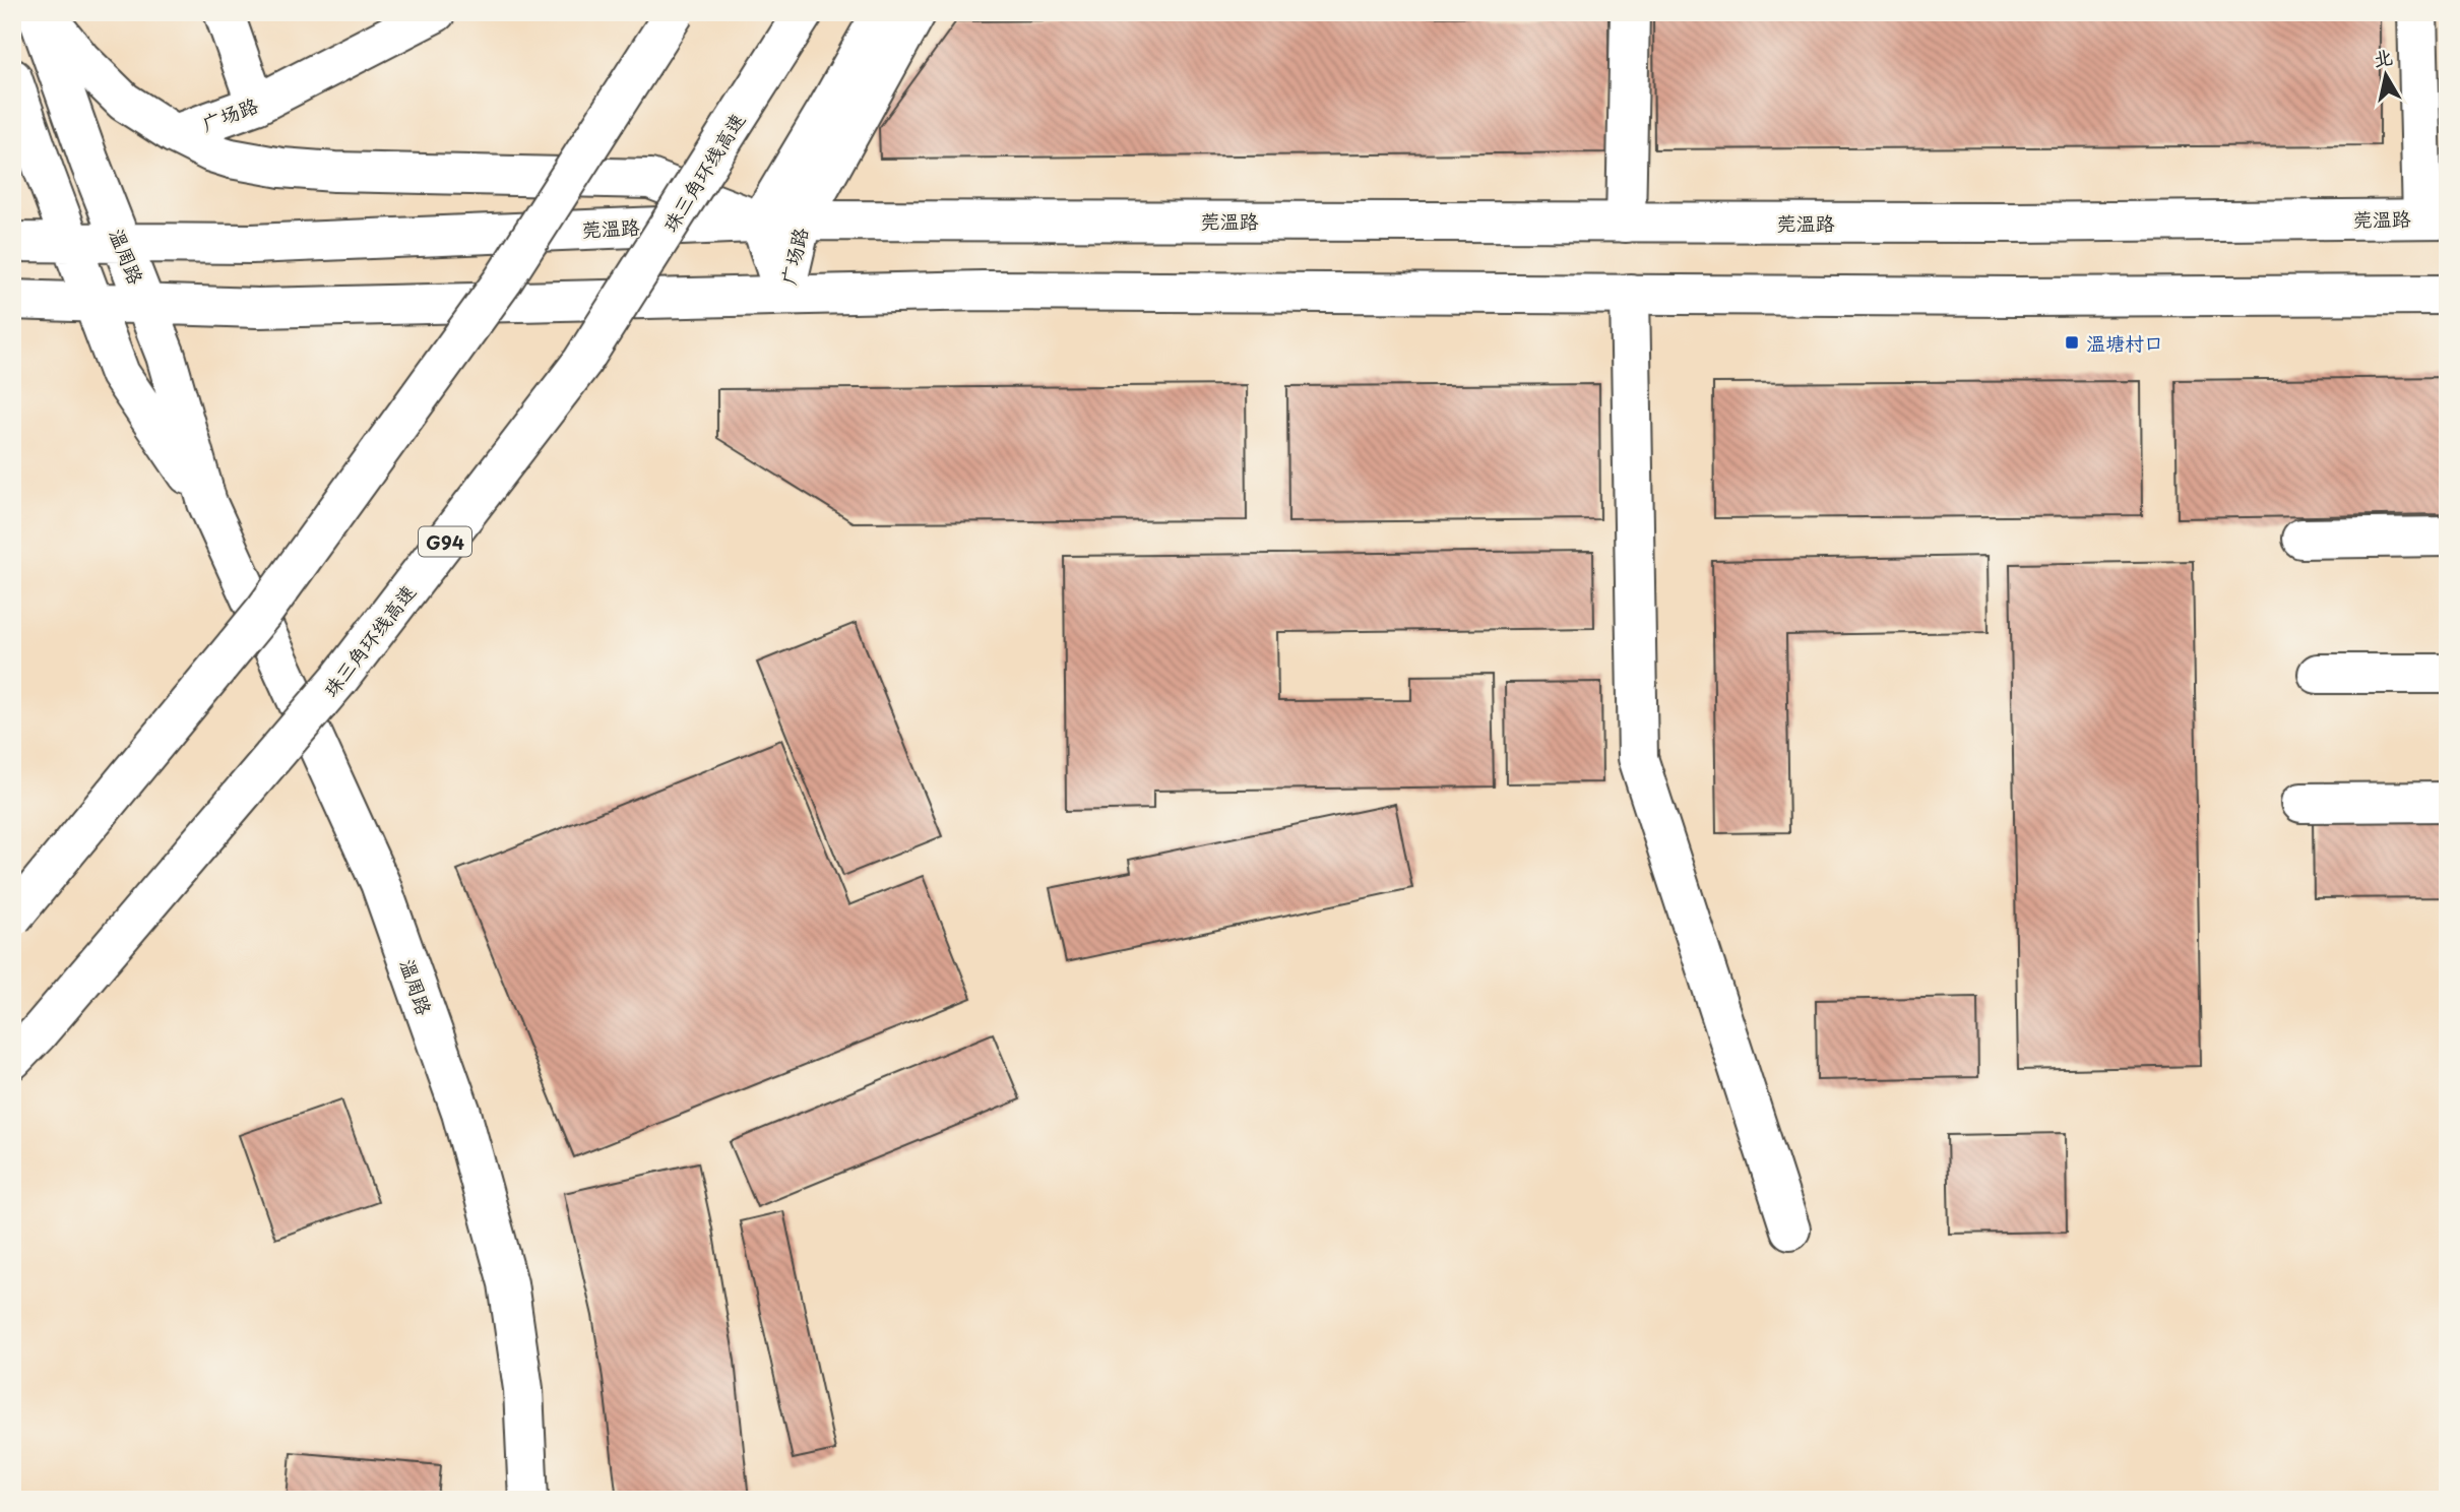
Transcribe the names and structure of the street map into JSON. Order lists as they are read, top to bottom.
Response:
{
  "streets": {
    "main road": [
      "广场路",
      "珠三角环线高速",
      "莞温路",
      "温周路",
      "G94"
    ]
  },
  "crossings": [
    ["广场路", "莞温路"],
    ["莞温路", "温周路"]
  ],
  "places": {
    "transit": ["温塘村口"]
  },
  "north": "top"
}
